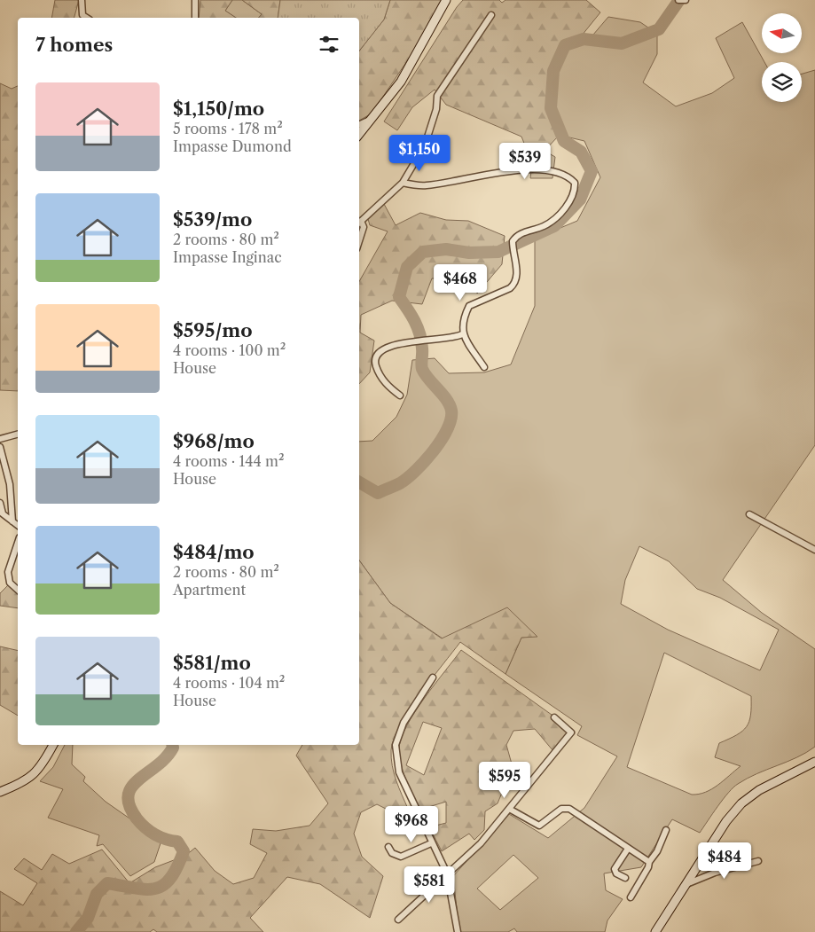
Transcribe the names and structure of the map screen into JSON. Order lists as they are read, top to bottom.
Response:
{
  "north": "left",
  "page": {
    "heading": "7 homes",
    "list": [
      {
        "name": "$1,150/mo",
        "note": "5 rooms · 178 m² · Impasse Dumond"
      },
      {
        "name": "$539/mo",
        "note": "2 rooms · 80 m² · Impasse Inginac"
      },
      {
        "name": "$595/mo",
        "note": "4 rooms · 100 m² · House"
      },
      {
        "name": "$968/mo",
        "note": "4 rooms · 144 m² · House"
      },
      {
        "name": "$484/mo",
        "note": "2 rooms · 80 m² · Apartment"
      },
      {
        "name": "$581/mo",
        "note": "4 rooms · 104 m² · House"
      }
    ],
    "price": [
      "$1,150",
      "$539",
      "$468",
      "$595",
      "$968",
      "$484",
      "$581"
    ]
  }
}
